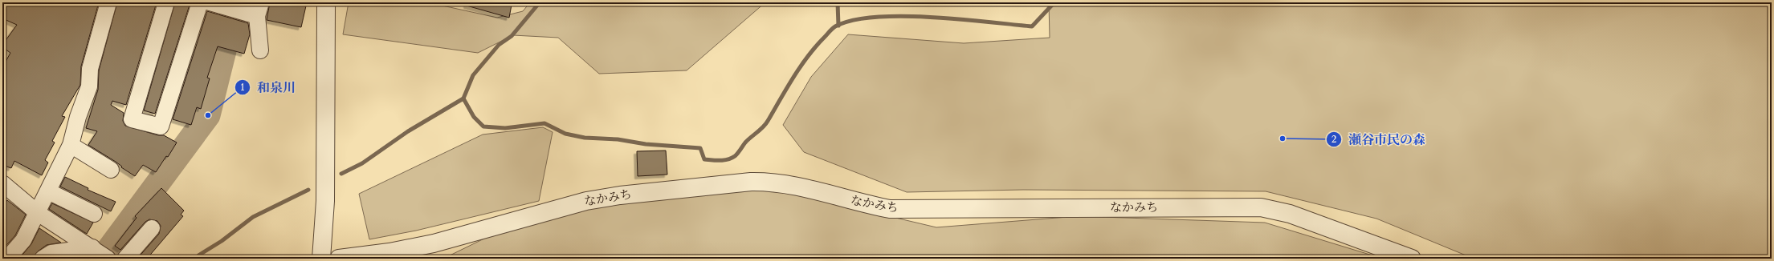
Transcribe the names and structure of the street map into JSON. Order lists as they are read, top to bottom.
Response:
{
  "streets": {
    "street": ["なかみち"]
  },
  "places": ["和泉川", "瀬谷市民の森"]
}
